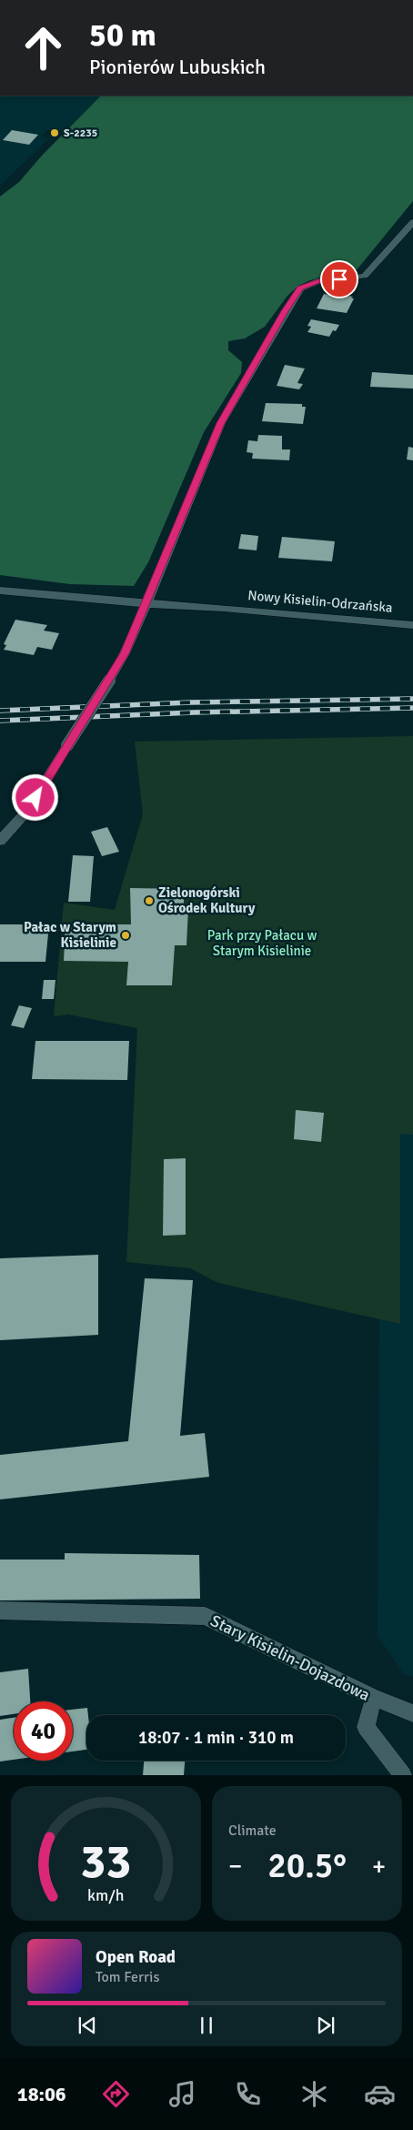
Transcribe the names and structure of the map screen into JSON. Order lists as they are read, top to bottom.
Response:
{
  "streets": {
    "street": ["Nowy Kisielin-Odrzańska", "Stary Kisielin-Dojazdowa"]
  },
  "parks": ["Park przy Pałacu w Starym Kisielinie"],
  "places": ["S-2235", "Zielonogórski Ośrodek Kultury", "Pałac w Starym Kisielinie"],
  "page": {
    "turn": ["50 m", "Pionierów Lubuskich"],
    "limit": "40",
    "trip": "18:07 · 1 min · 310 m",
    "tile": "Climate",
    "heat": ["−", "20.5°", "+"],
    "song": ["Open Road", "Tom Ferris"],
    "tabs": "18:06",
    "gauge": ["33", "km/h"]
  }
}
